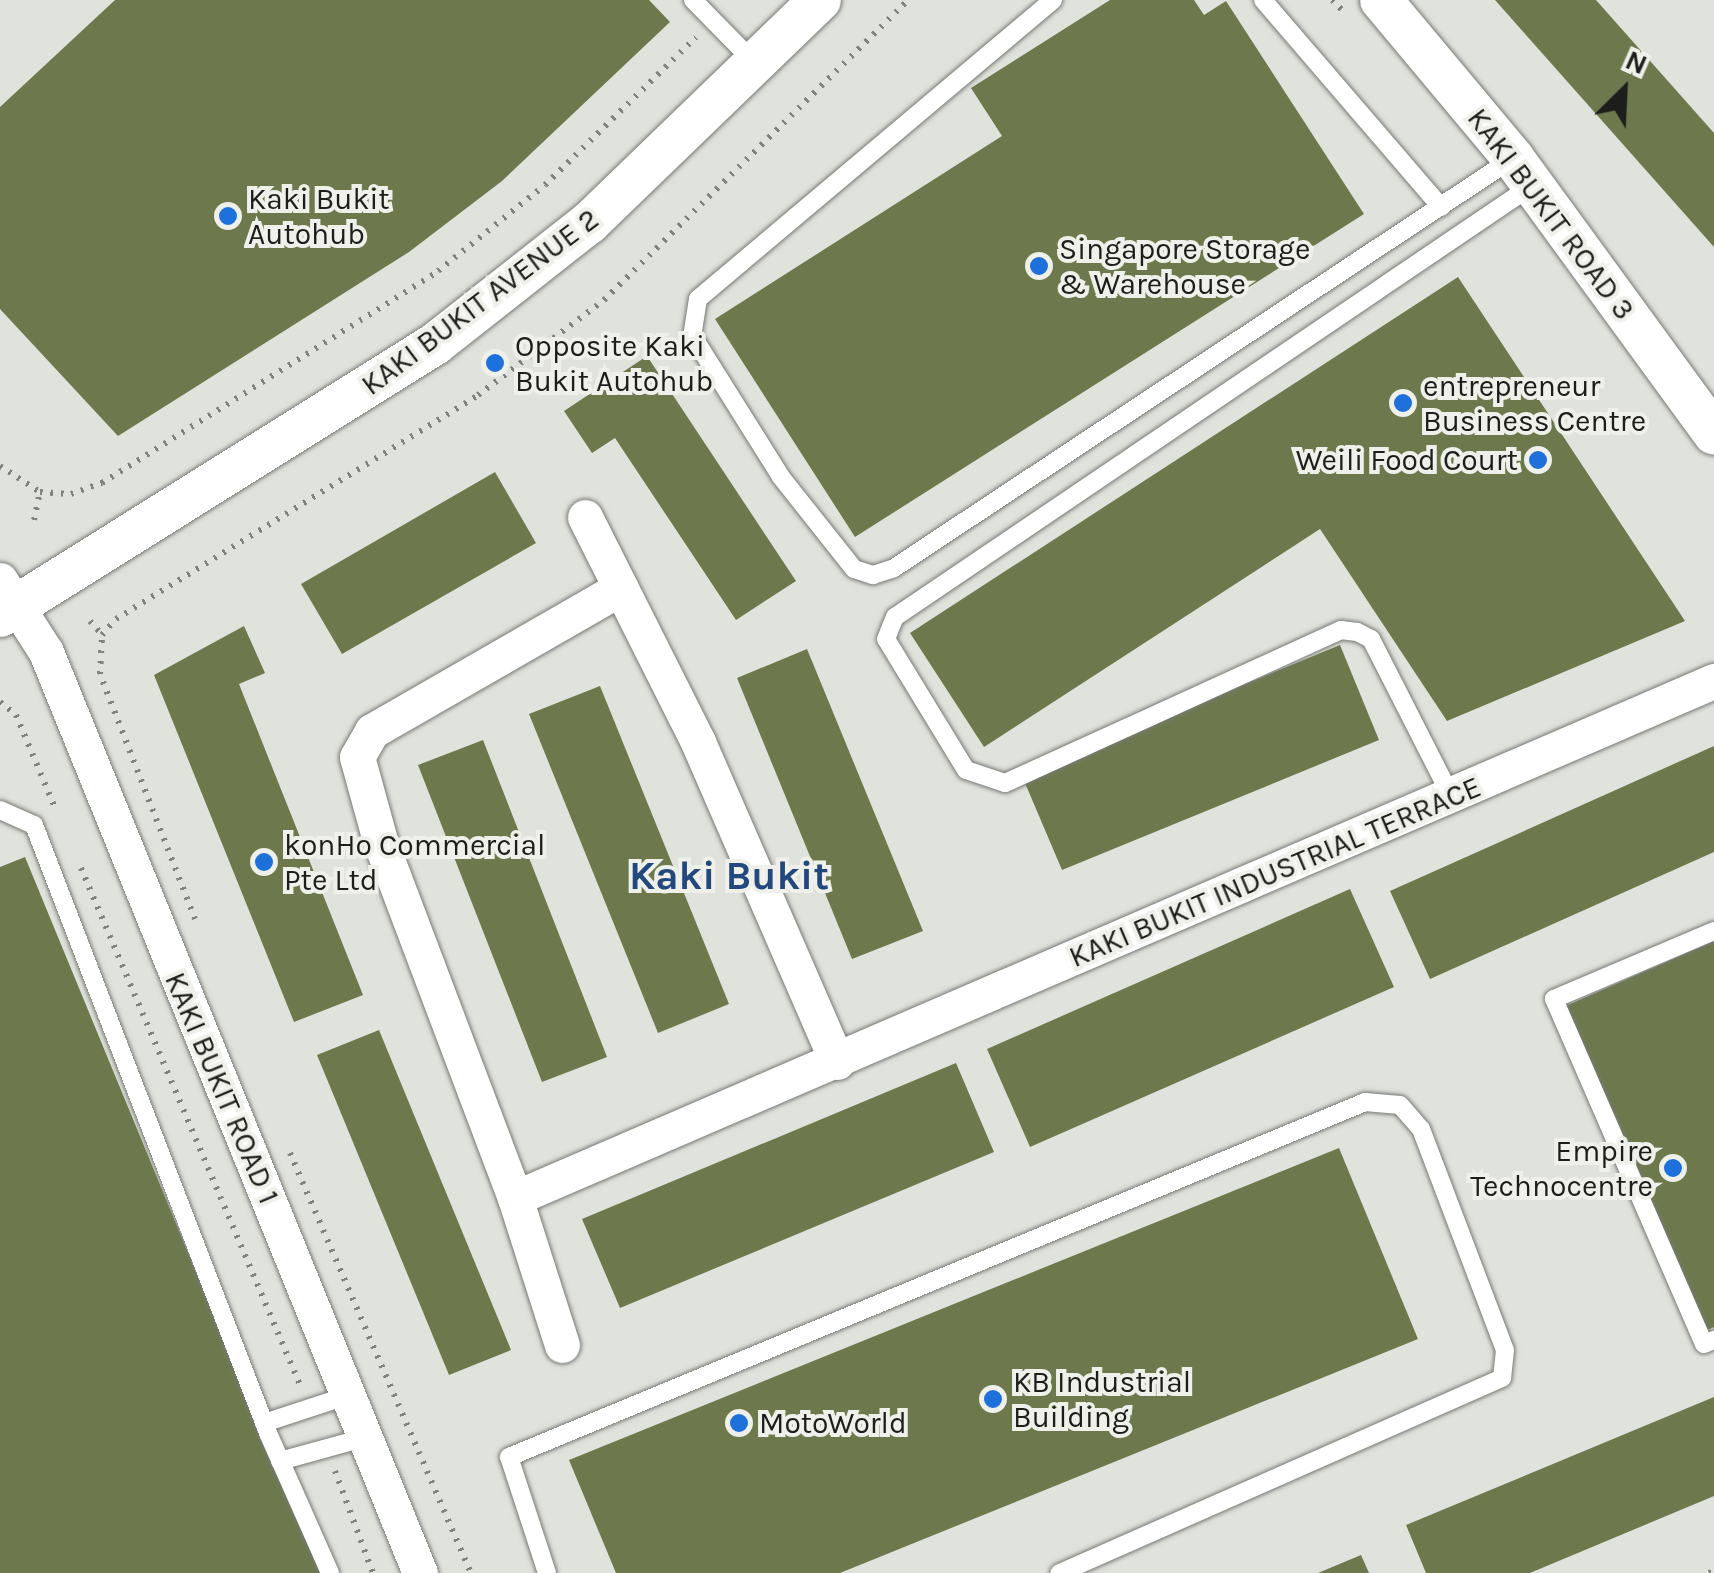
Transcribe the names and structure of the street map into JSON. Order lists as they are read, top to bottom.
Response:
{
  "streets": {
    "street": [
      "KAKI BUKIT ROAD 3",
      "KAKI BUKIT AVENUE 2",
      "KAKI BUKIT INDUSTRIAL TERRACE",
      "KAKI BUKIT ROAD 1"
    ]
  },
  "crossings": [
    ["KAKI BUKIT AVENUE 2", "KAKI BUKIT ROAD 1"]
  ],
  "districts": ["Kaki Bukit"],
  "places": [
    "Kaki Bukit Autohub",
    "Singapore Storage & Warehouse",
    "Opposite Kaki Bukit Autohub",
    "entrepreneur Business Centre",
    "Weili Food Court",
    "konHo Commercial Pte Ltd",
    "Empire Technocentre",
    "KB Industrial Building",
    "MotoWorld"
  ],
  "north": "top right"
}
